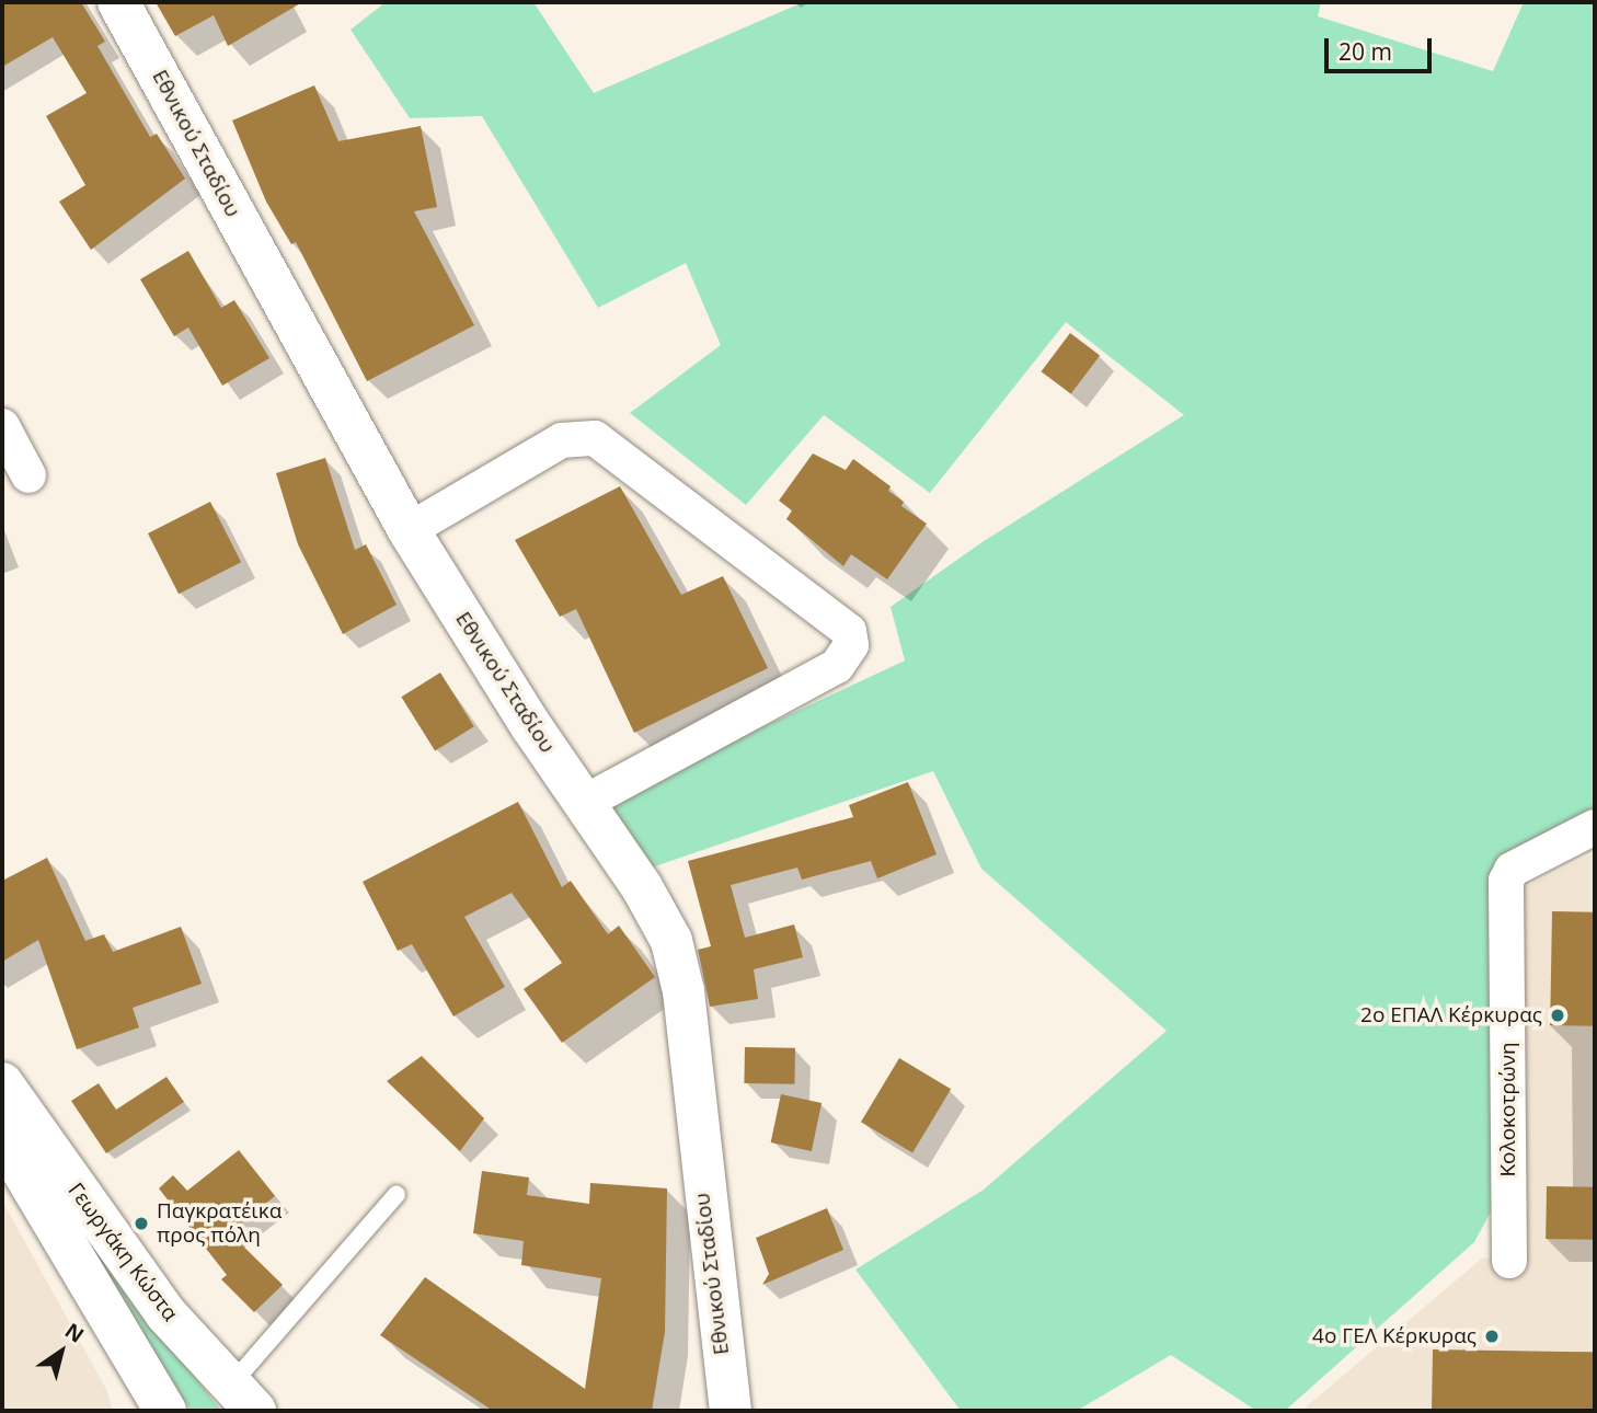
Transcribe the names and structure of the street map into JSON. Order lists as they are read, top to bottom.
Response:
{
  "streets": {
    "street": ["Εθνικού Σταδίου", "Κολοκοτρώνη", "Γεωργάκη Κώστα"]
  },
  "places": ["2ο ΕΠΑΛ Κέρκυρας", "Παγκρατέικα προς πόλη", "4ο ΓΕΛ Κέρκυρας"],
  "scale_bar": "20 m",
  "north": "top right"
}
